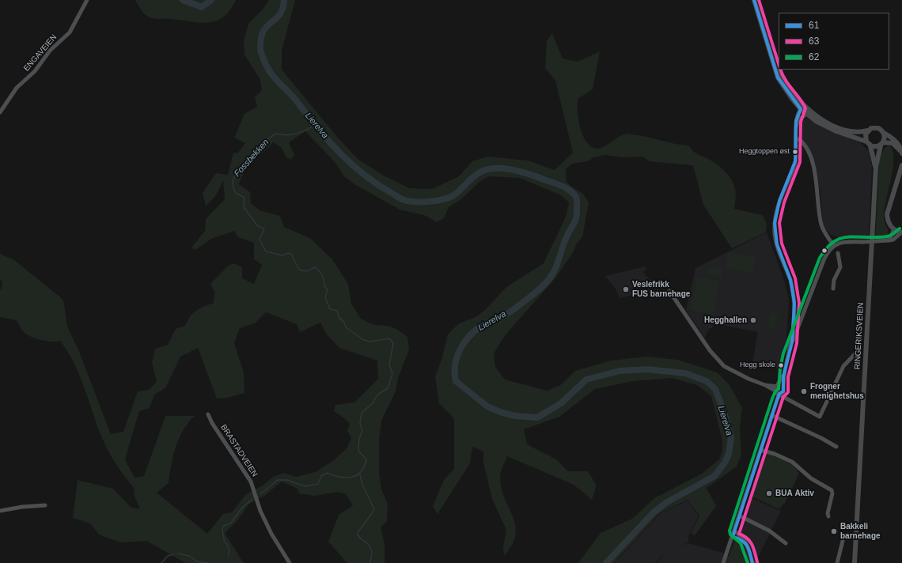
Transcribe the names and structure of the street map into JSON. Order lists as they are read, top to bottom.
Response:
{
  "streets": {
    "main road": ["RINGERIKSVEIEN"],
    "street": ["ENGAVEIEN", "BRASTADVEIEN"]
  },
  "water": ["Lierelva", "Fossbekken"],
  "places": [
    "Heggtoppen øst",
    "Veslefrikk FUS barnehage",
    "Hegghallen",
    "Hegg skole",
    "Frogner menighetshus",
    "BUA Aktiv",
    "Bakkeli barnehage"
  ],
  "lines": ["transit line 61", "transit line 63", "transit line 62"],
  "legend": ["61", "63", "62"]
}
